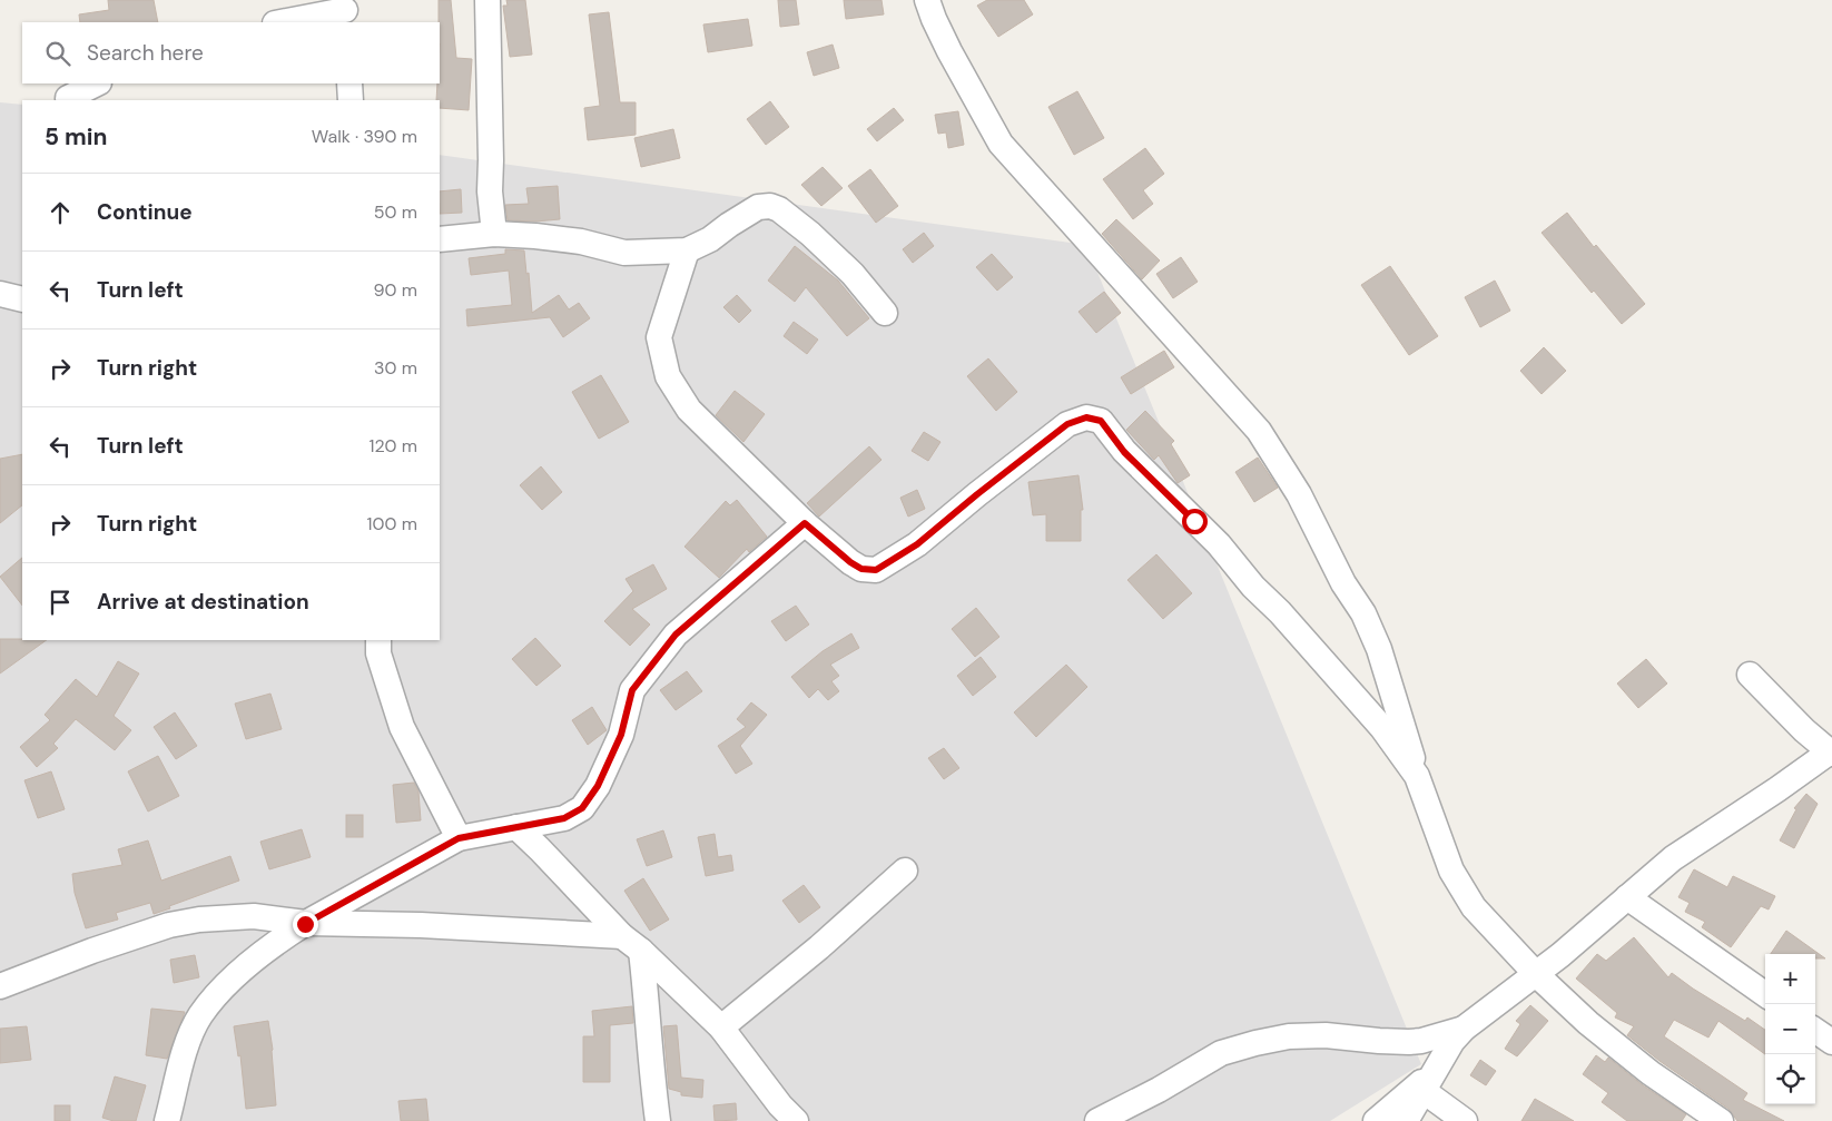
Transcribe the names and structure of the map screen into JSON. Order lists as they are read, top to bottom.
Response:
{
  "page": {
    "search": "Search here",
    "heading": ["5 min", "Walk · 390 m"],
    "list": [
      ["Continue", "50 m"],
      ["Turn left", "90 m"],
      ["Turn right", "30 m"],
      ["Turn left", "120 m"],
      ["Turn right", "100 m"],
      "Arrive at destination"
    ],
    "map_buttons": ["+", "−"]
  }
}
